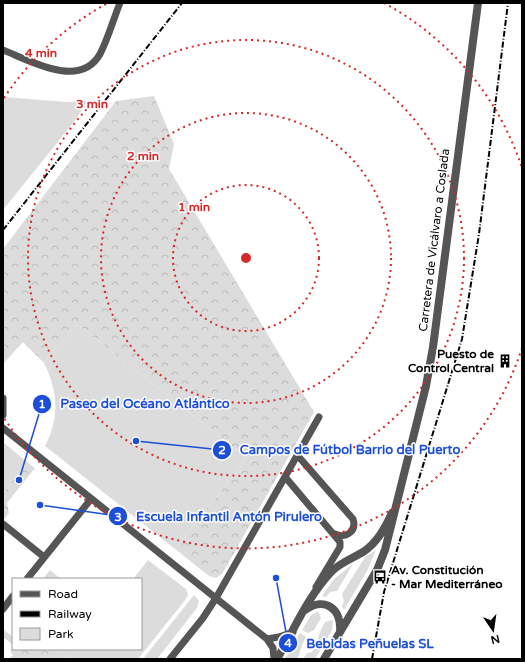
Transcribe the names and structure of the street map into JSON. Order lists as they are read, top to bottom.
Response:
{
  "streets": {
    "street": ["Carretera de Vicálvaro a Coslada"]
  },
  "places": {
    "building": ["Puesto de Control Central"],
    "other": [
      "Campos de Fútbol Barrio del Puerto",
      "Paseo del Océano Atlántico",
      "Escuela Infantil Antón Pirulero",
      "Bebidas Peñuelas SL"
    ],
    "bus stop": ["Av. Constitución - Mar Mediterráneo"]
  },
  "legend": ["Road", "Railway", "Park"],
  "north": "bottom",
  "rings": [
    "4 min",
    "3 min",
    "2 min",
    "1 min"
  ]
}
